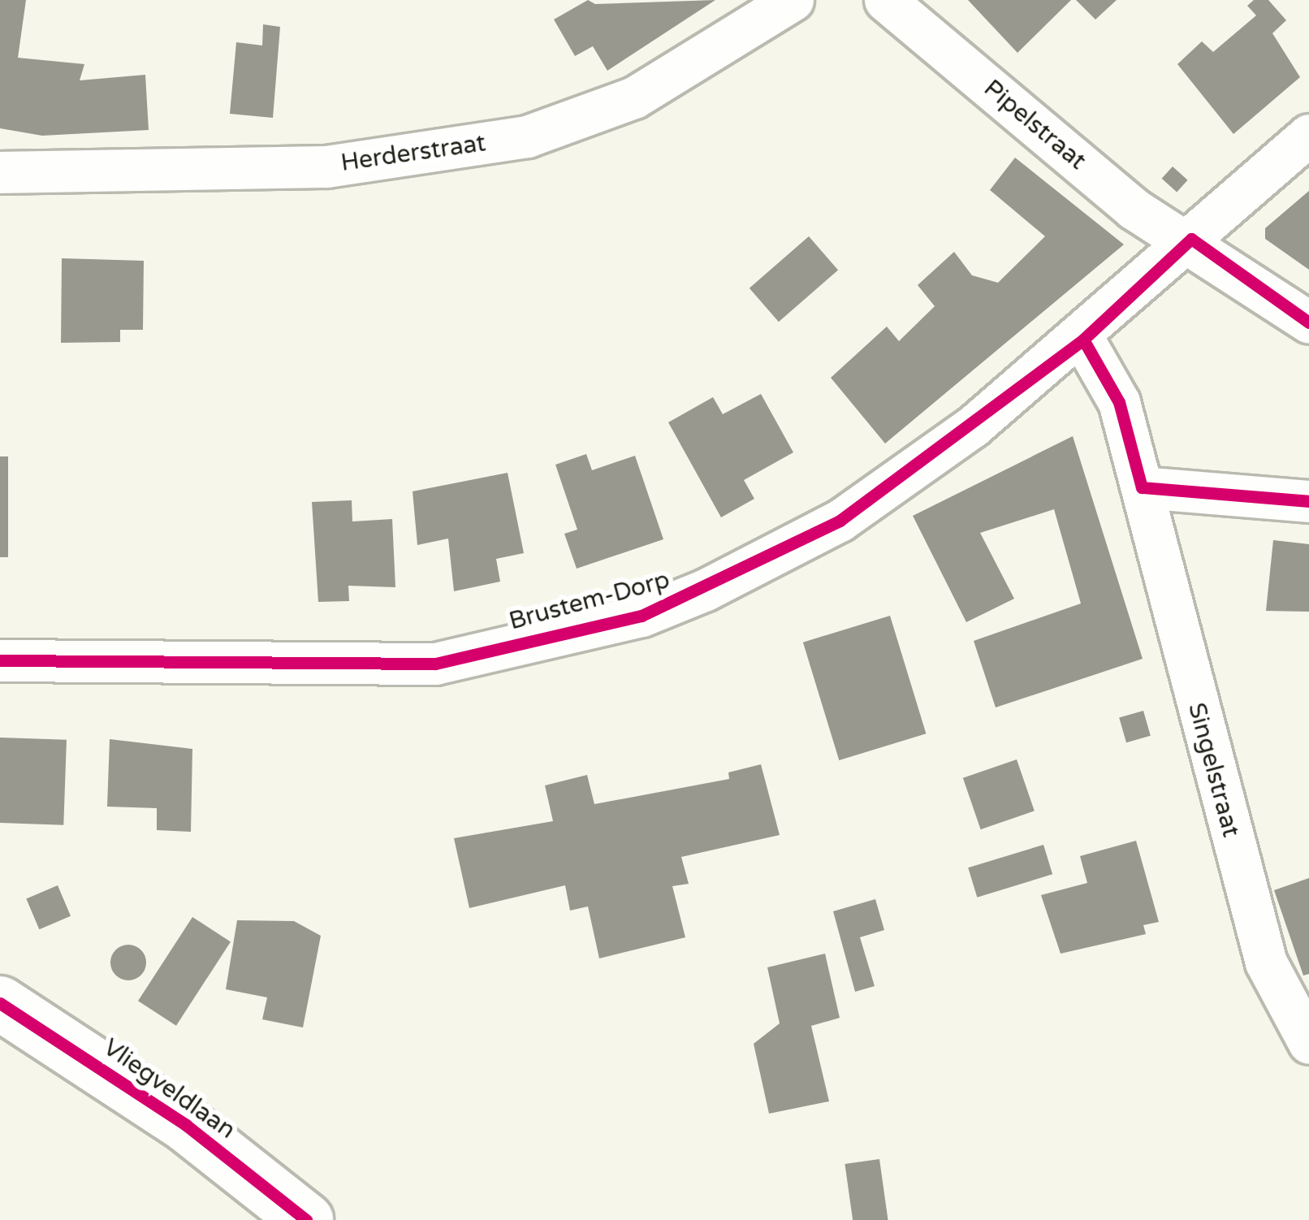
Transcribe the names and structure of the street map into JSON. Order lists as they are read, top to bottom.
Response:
{
  "streets": {
    "main road": ["Vliegveldlaan"],
    "street": [
      "Pipelstraat",
      "Herderstraat",
      "Brustem-Dorp",
      "Singelstraat"
    ]
  },
  "crossings": [
    ["Pipelstraat", "Brustem-Dorp"],
    ["Brustem-Dorp", "Singelstraat"]
  ]
}
